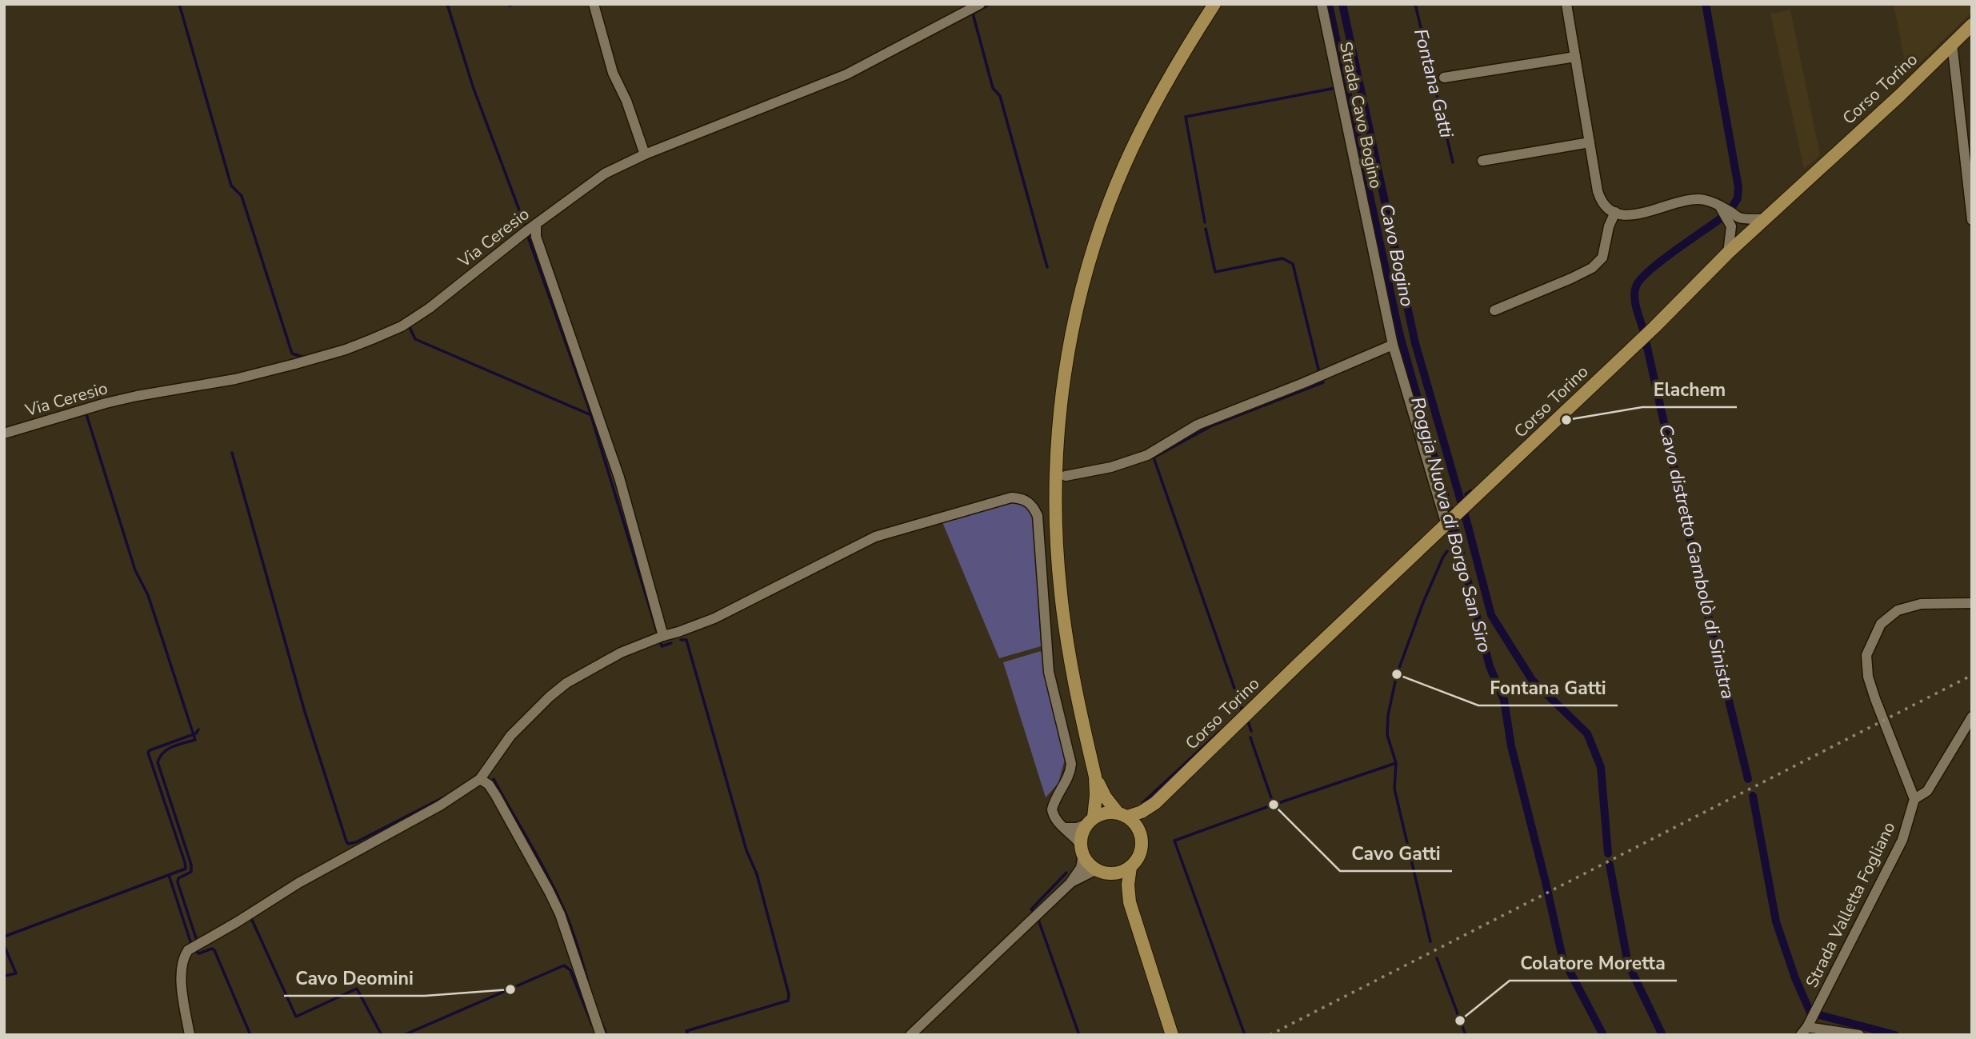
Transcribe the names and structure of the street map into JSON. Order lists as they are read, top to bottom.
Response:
{
  "streets": {
    "main road": ["Corso Torino"],
    "street": ["Strada Cavo Bogino", "Via Ceresio", "Strada Valletta Fogliano"]
  },
  "crossings": [
    ["Corso Torino", "Strada Cavo Bogino"]
  ],
  "water": [
    "Fontana Gatti",
    "Cavo Bogino",
    "Roggia Nuova di Borgo San Siro",
    "Cavo distretto Gambolò di Sinistra"
  ],
  "places": [
    "Elachem",
    "Fontana Gatti",
    "Cavo Gatti",
    "Cavo Deomini",
    "Colatore Moretta"
  ]
}
